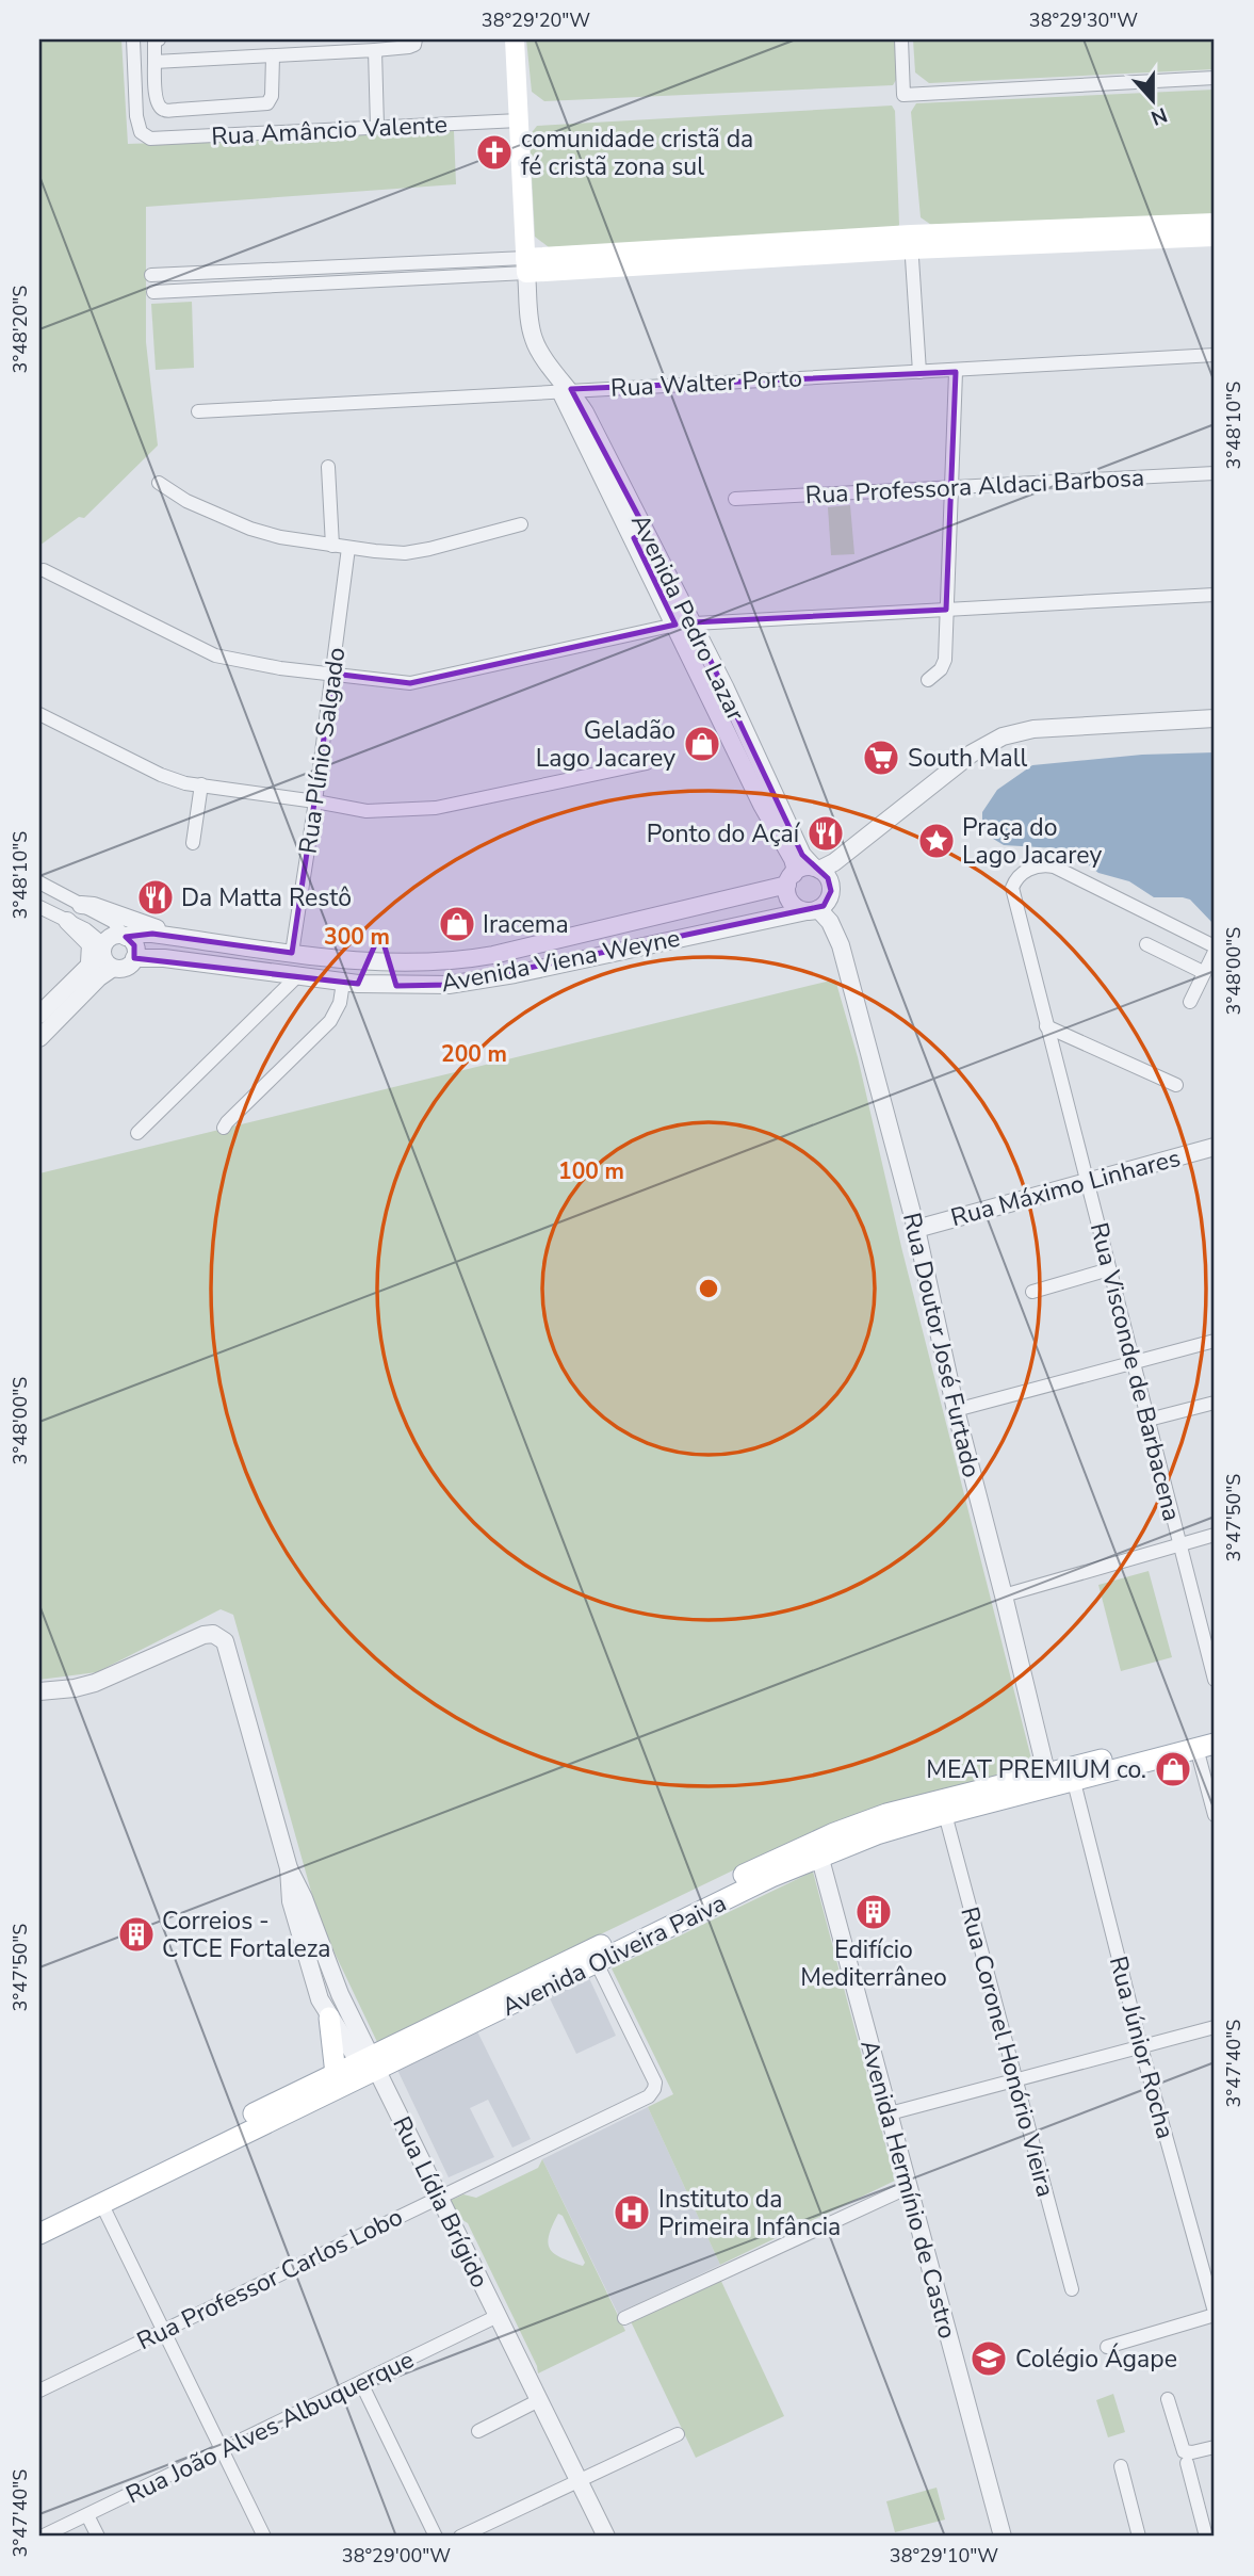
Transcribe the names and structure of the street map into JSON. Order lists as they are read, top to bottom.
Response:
{
  "streets": {
    "main road": ["Avenida Pedro Lazar", "Avenida Oliveira Paiva"],
    "street": [
      "Rua Amâncio Valente",
      "Rua Walter Porto",
      "Rua Professora Aldaci Barbosa",
      "Rua Plínio Salgado",
      "Avenida Viena Weyne",
      "Rua Máximo Linhares",
      "Rua Doutor José Furtado",
      "Rua Visconde de Barbacena",
      "Rua Júnior Rocha",
      "Rua Coronel Honório Vieira",
      "Avenida Hermínio de Castro",
      "Rua Lídia Brígido",
      "Rua Professor Carlos Lobo",
      "Rua João Alves Albuquerque"
    ]
  },
  "crossings": [
    ["Rua Amâncio Valente", "Avenida Pedro Lazar"],
    ["Rua Walter Porto", "Avenida Pedro Lazar"],
    ["Avenida Pedro Lazar", "Avenida Viena Weyne"],
    ["Avenida Pedro Lazar", "Rua Doutor José Furtado"],
    ["Rua Plínio Salgado", "Avenida Viena Weyne"],
    ["Avenida Viena Weyne", "Rua Doutor José Furtado"],
    ["Rua Máximo Linhares", "Rua Doutor José Furtado"],
    ["Rua Máximo Linhares", "Rua Visconde de Barbacena"],
    ["Rua Doutor José Furtado", "Avenida Oliveira Paiva"],
    ["Avenida Oliveira Paiva", "Rua Júnior Rocha"],
    ["Avenida Oliveira Paiva", "Rua Coronel Honório Vieira"],
    ["Avenida Oliveira Paiva", "Avenida Hermínio de Castro"],
    ["Avenida Oliveira Paiva", "Rua Lídia Brígido"],
    ["Avenida Oliveira Paiva", "Rua Professor Carlos Lobo"],
    ["Rua Lídia Brígido", "Rua Professor Carlos Lobo"],
    ["Rua Lídia Brígido", "Rua João Alves Albuquerque"]
  ],
  "places": {
    "church": ["comunidade cristã da fé cristã zona sul"],
    "shop": ["Geladão Lago Jacarey", "Iracema", "MEAT PREMIUM co."],
    "supermarket": ["South Mall"],
    "restaurant": ["Ponto do Açaí", "Da Matta Restô"],
    "place": ["Praça do Lago Jacarey"],
    "building": ["Edifício Mediterrâneo", "Correios - CTCE Fortaleza"],
    "hospital": ["Instituto da Primeira Infância"],
    "school or university": ["Colégio Ágape"]
  },
  "north": "bottom",
  "coordinates": [
    "38°29'20\"W",
    "38°29'30\"W",
    "3°48'20\"S",
    "3°48'10\"S",
    "3°48'00\"S",
    "3°47'50\"S",
    "3°47'40\"S",
    "38°29'00\"W",
    "38°29'10\"W"
  ],
  "rings": ["300 m", "200 m", "100 m"]
}
